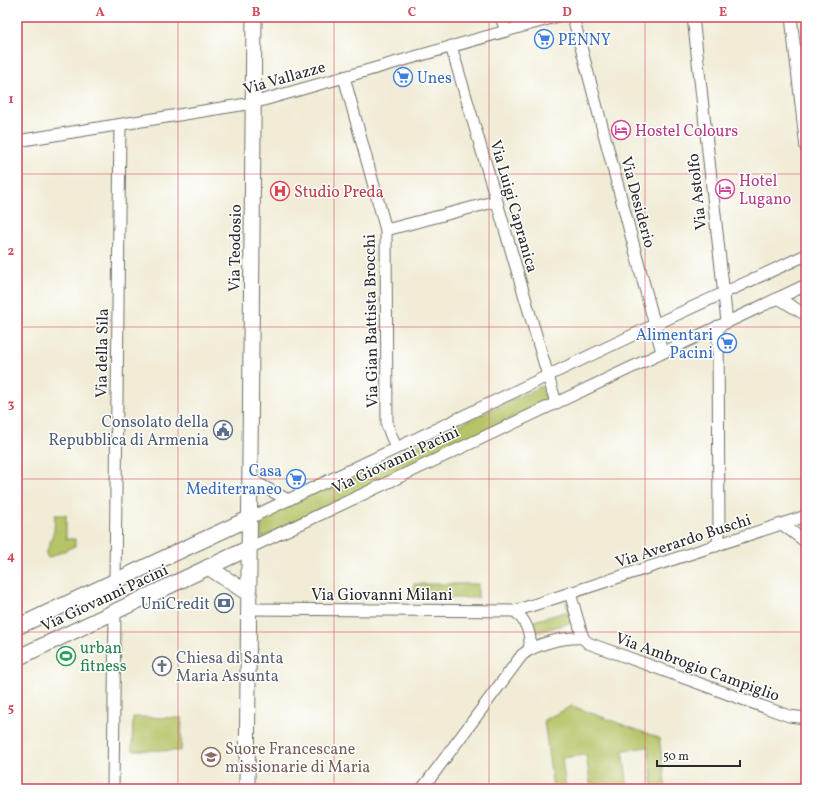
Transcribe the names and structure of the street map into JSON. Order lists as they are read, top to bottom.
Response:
{
  "streets": {
    "street": [
      "Via Vallazze",
      "Via Astolfo",
      "Via Desiderio",
      "Via Luigi Capranica",
      "Via Teodosio",
      "Via Gian Battista Brocchi",
      "Via della Sila",
      "Via Giovanni Pacini",
      "Via Averardo Buschi",
      "Via Giovanni Milani",
      "Via Ambrogio Campiglio"
    ]
  },
  "crossings": [
    ["Via Vallazze", "Via Luigi Capranica"],
    ["Via Vallazze", "Via Teodosio"],
    ["Via Vallazze", "Via Gian Battista Brocchi"],
    ["Via Vallazze", "Via della Sila"],
    ["Via Astolfo", "Via Giovanni Pacini"],
    ["Via Desiderio", "Via Giovanni Pacini"],
    ["Via Luigi Capranica", "Via Giovanni Pacini"],
    ["Via Teodosio", "Via Giovanni Pacini"],
    ["Via Gian Battista Brocchi", "Via Giovanni Pacini"],
    ["Via della Sila", "Via Giovanni Pacini"],
    ["Via Averardo Buschi", "Via Giovanni Milani"]
  ],
  "places": {
    "supermarket": [
      "PENNY",
      "Unes",
      "Alimentari Pacini",
      "Casa Mediterraneo"
    ],
    "hotel": ["Hostel Colours", "Hotel Lugano"],
    "hospital": ["Studio Preda"],
    "public building": ["Consolato della Repubblica di Armenia"],
    "bank": ["UniCredit"],
    "sports": ["urban fitness"],
    "church": ["Chiesa di Santa Maria Assunta"],
    "school or university": ["Suore Francescane missionarie di Maria"]
  },
  "scale_bar": "50 m",
  "grid": {
    "columns": [
      "A",
      "B",
      "C",
      "D",
      "E"
    ],
    "rows": [
      "1",
      "2",
      "3",
      "4",
      "5"
    ]
  }
}
